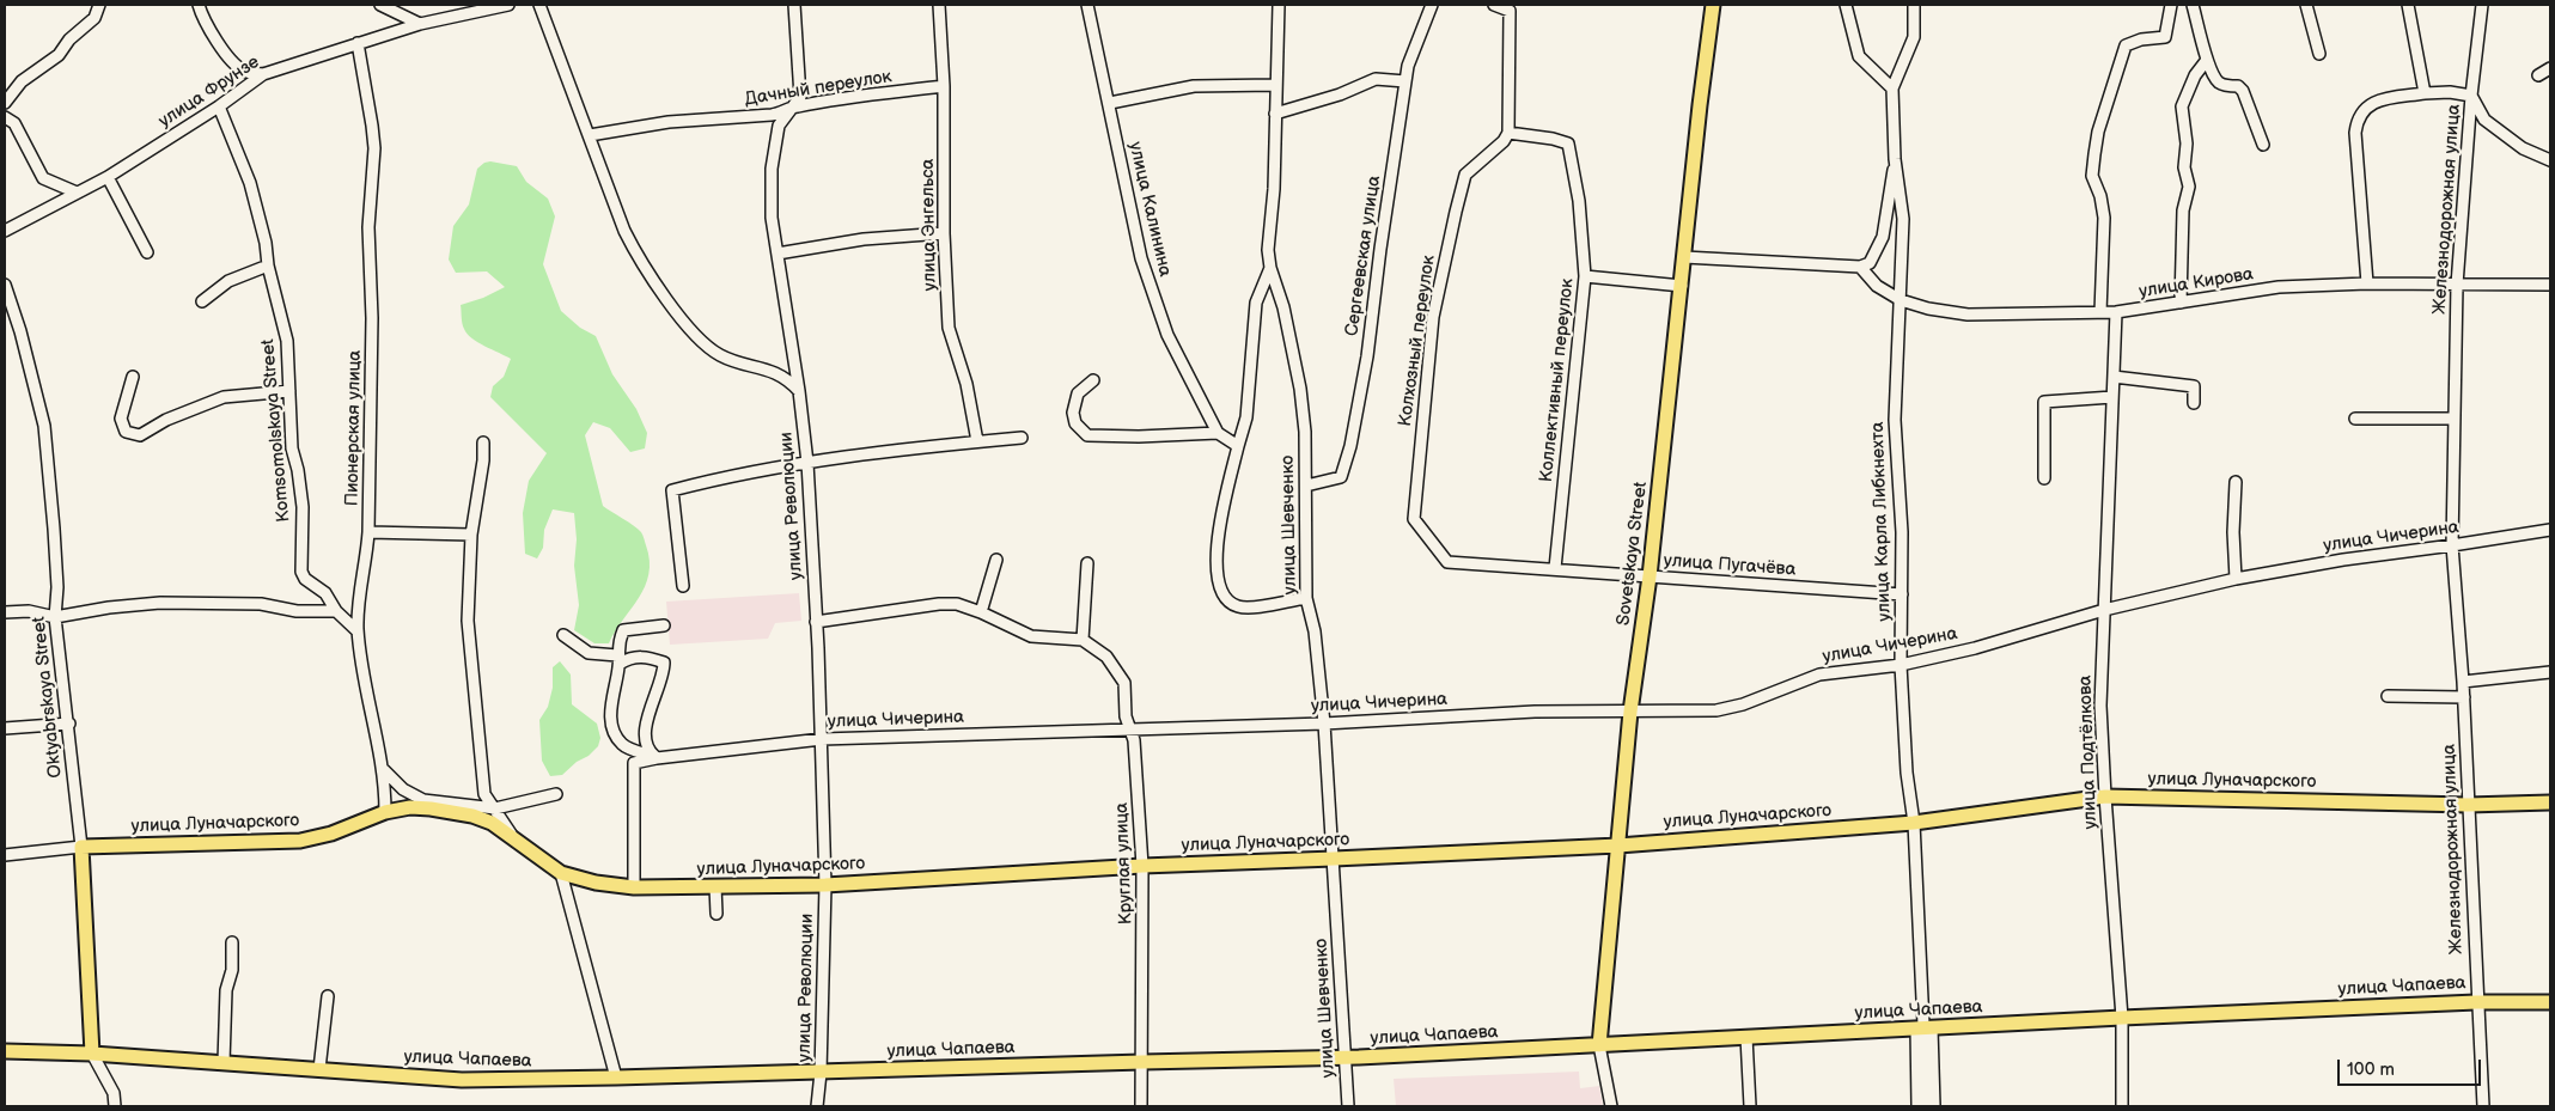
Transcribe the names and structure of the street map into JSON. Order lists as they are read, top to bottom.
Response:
{
  "streets": {
    "main road": [
      "Sovetskaya Street",
      "Oktyabrskaya Street",
      "улица Луначарского",
      "улица Чапаева"
    ],
    "street": [
      "Дачный переулок",
      "улица Фрунзе",
      "улица Калинина",
      "Железнодорожная улица",
      "улица Энгельса",
      "Сергеевская улица",
      "улица Кирова",
      "Колхозный переулок",
      "Коллективный переулок",
      "Пионерская улица",
      "Komsomolskaya Street",
      "улица Революции",
      "улица Карла Либкнехта",
      "улица Шевченко",
      "улица Чичерина",
      "улица Пугачёва",
      "улица Подтёлкова",
      "Круглая улица"
    ]
  },
  "crossings": [
    ["Дачный переулок", "улица Энгельса"],
    ["Дачный переулок", "улица Революции"],
    ["улица Фрунзе", "Пионерская улица"],
    ["улица Фрунзе", "Komsomolskaya Street"],
    ["улица Калинина", "улица Шевченко"],
    ["Железнодорожная улица", "улица Кирова"],
    ["Железнодорожная улица", "улица Чичерина"],
    ["Железнодорожная улица", "улица Луначарского"],
    ["Железнодорожная улица", "улица Чапаева"],
    ["Сергеевская улица", "улица Шевченко"],
    ["улица Кирова", "улица Карла Либкнехта"],
    ["улица Кирова", "улица Подтёлкова"],
    ["Колхозный переулок", "Коллективный переулок"],
    ["Колхозный переулок", "улица Пугачёва"],
    ["Коллективный переулок", "улица Пугачёва"],
    ["Пионерская улица", "Komsomolskaya Street"],
    ["Пионерская улица", "улица Луначарского"],
    ["улица Революции", "улица Чичерина"],
    ["улица Революции", "улица Луначарского"],
    ["улица Революции", "улица Чапаева"],
    ["улица Карла Либкнехта", "улица Чичерина"],
    ["улица Карла Либкнехта", "улица Пугачёва"],
    ["улица Карла Либкнехта", "улица Луначарского"],
    ["улица Карла Либкнехта", "улица Чапаева"],
    ["улица Шевченко", "улица Чичерина"],
    ["улица Шевченко", "улица Луначарского"],
    ["улица Шевченко", "улица Чапаева"],
    ["улица Чичерина", "Sovetskaya Street"],
    ["улица Чичерина", "улица Подтёлкова"],
    ["улица Чичерина", "улица Луначарского"],
    ["улица Чичерина", "Круглая улица"],
    ["Sovetskaya Street", "улица Пугачёва"],
    ["Sovetskaya Street", "улица Луначарского"],
    ["Sovetskaya Street", "улица Чапаева"],
    ["Oktyabrskaya Street", "улица Луначарского"],
    ["Oktyabrskaya Street", "улица Чапаева"],
    ["улица Подтёлкова", "улица Луначарского"],
    ["улица Подтёлкова", "улица Чапаева"],
    ["улица Луначарского", "Круглая улица"],
    ["Круглая улица", "улица Чапаева"]
  ],
  "scale_bar": "100 m"
}
